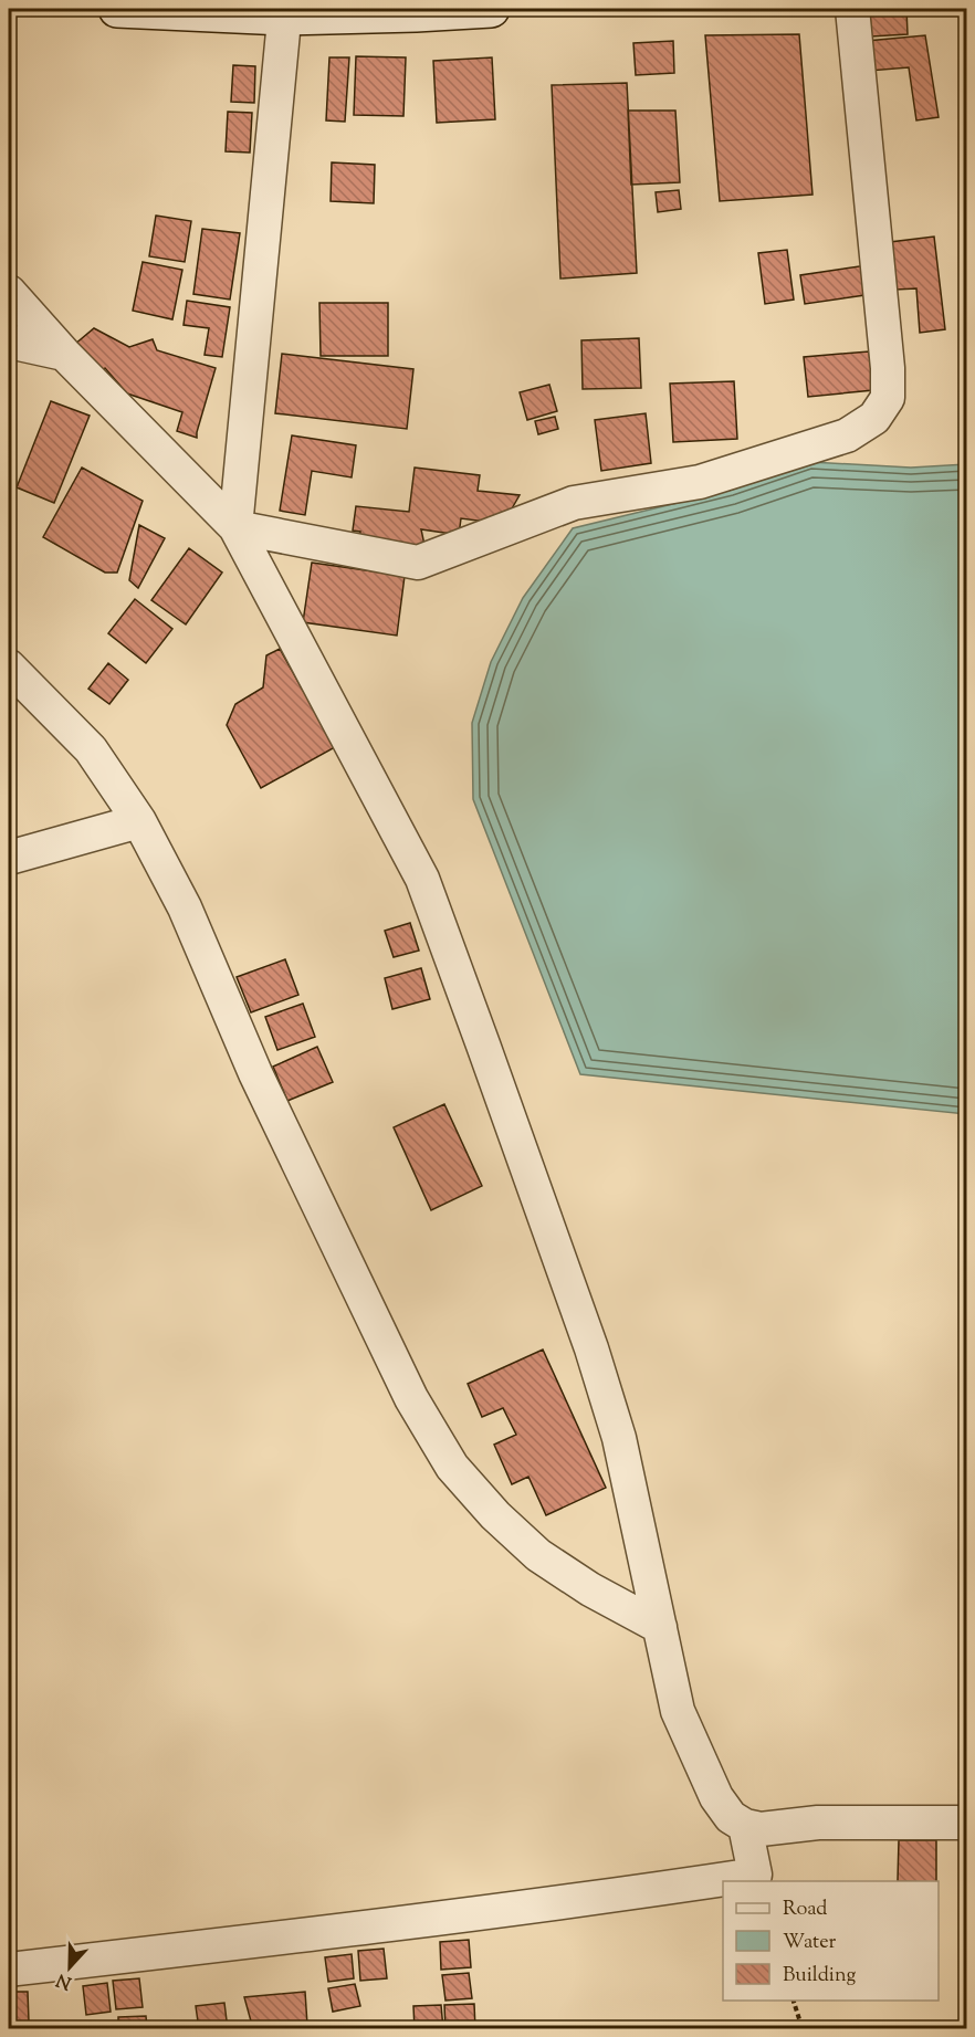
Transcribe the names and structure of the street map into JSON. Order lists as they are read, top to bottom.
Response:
{
  "legend": ["Road", "Water", "Building"],
  "north": "bottom"
}
